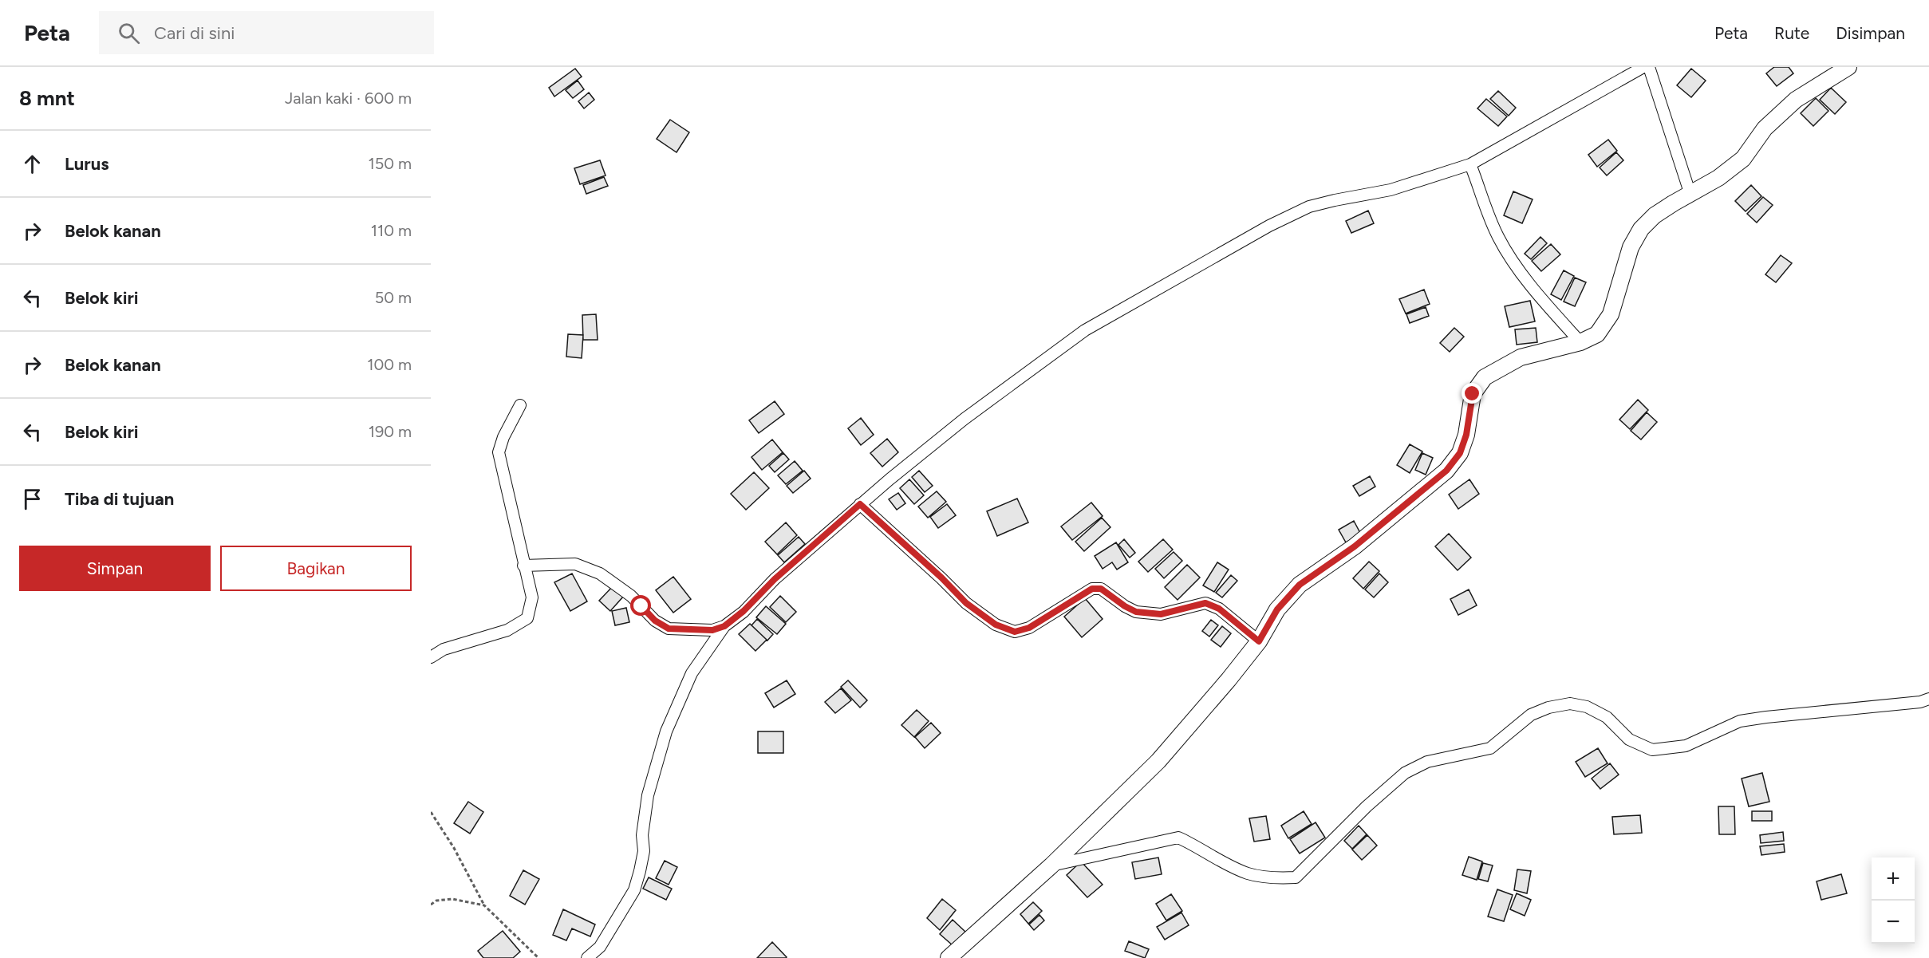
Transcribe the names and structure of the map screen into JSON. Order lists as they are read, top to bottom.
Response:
{
  "page": {
    "header": "Peta",
    "search": "Cari di sini",
    "nav": ["Peta", "Rute", "Disimpan"],
    "heading": ["8 mnt", "Jalan kaki · 600 m"],
    "list": [
      ["Lurus", "150 m"],
      ["Belok kanan", "110 m"],
      ["Belok kiri", "50 m"],
      ["Belok kanan", "100 m"],
      ["Belok kiri", "190 m"],
      "Tiba di tujuan"
    ],
    "buttons": ["Simpan", "Bagikan"],
    "map_buttons": ["+", "−"]
  }
}
